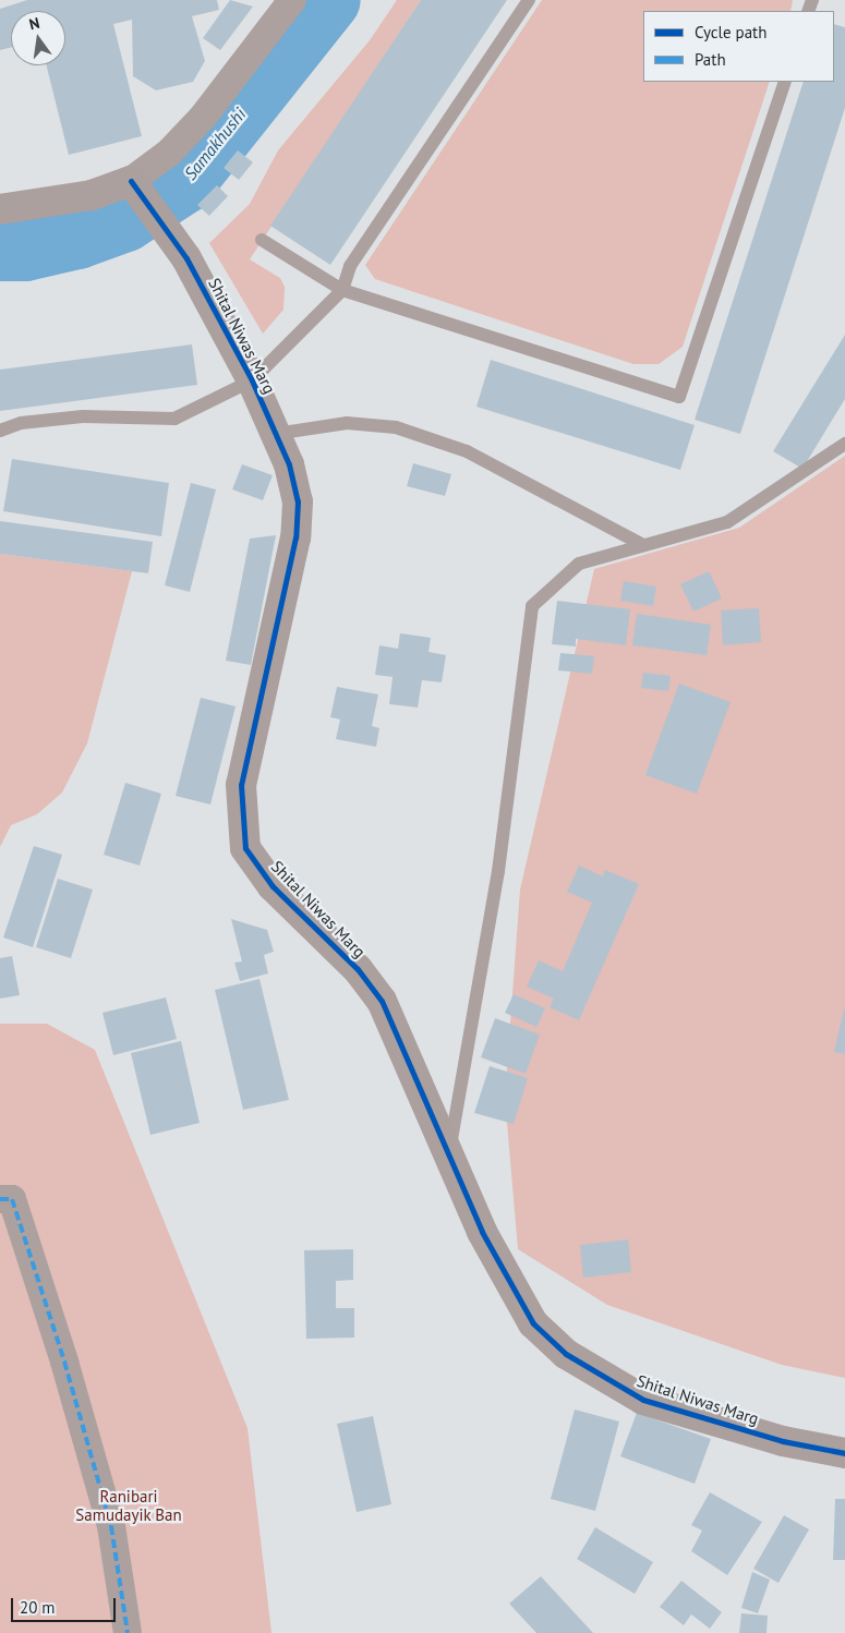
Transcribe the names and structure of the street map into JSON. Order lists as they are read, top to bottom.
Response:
{
  "streets": {
    "street": ["Shital Niwas Marg"]
  },
  "water": ["Samakhushi"],
  "parks": ["Ranibari Samudayik Ban"],
  "legend": ["Cycle path", "Path"],
  "scale_bar": "20 m",
  "north": "top"
}
